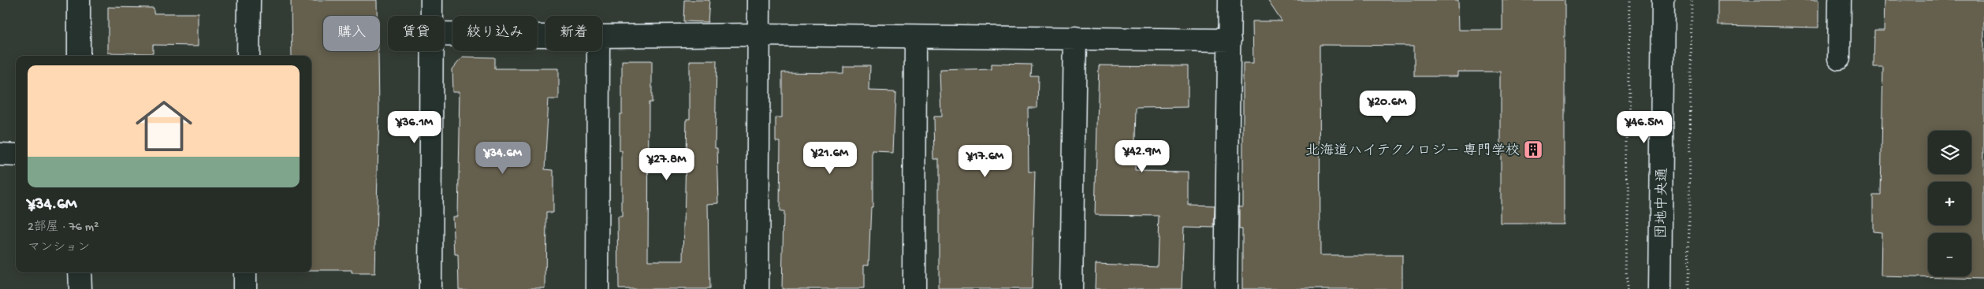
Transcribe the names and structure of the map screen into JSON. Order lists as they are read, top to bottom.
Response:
{
  "streets": {
    "street": ["団地中央通"]
  },
  "places": {
    "building": ["北海道ハイテクノロジー 専門学校"]
  },
  "page": {
    "chip": [
      "購入",
      "賃貸",
      "絞り込み",
      "新着"
    ],
    "list": [
      {
        "name": "¥34.6M",
        "note": "2部屋 · 76 m² · マンション"
      }
    ],
    "price": [
      "¥20.6M",
      "¥36.1M",
      "¥46.5M",
      "¥42.9M",
      "¥34.6M",
      "¥21.6M",
      "¥17.6M",
      "¥27.8M"
    ],
    "map_buttons": ["+", "−"]
  }
}
